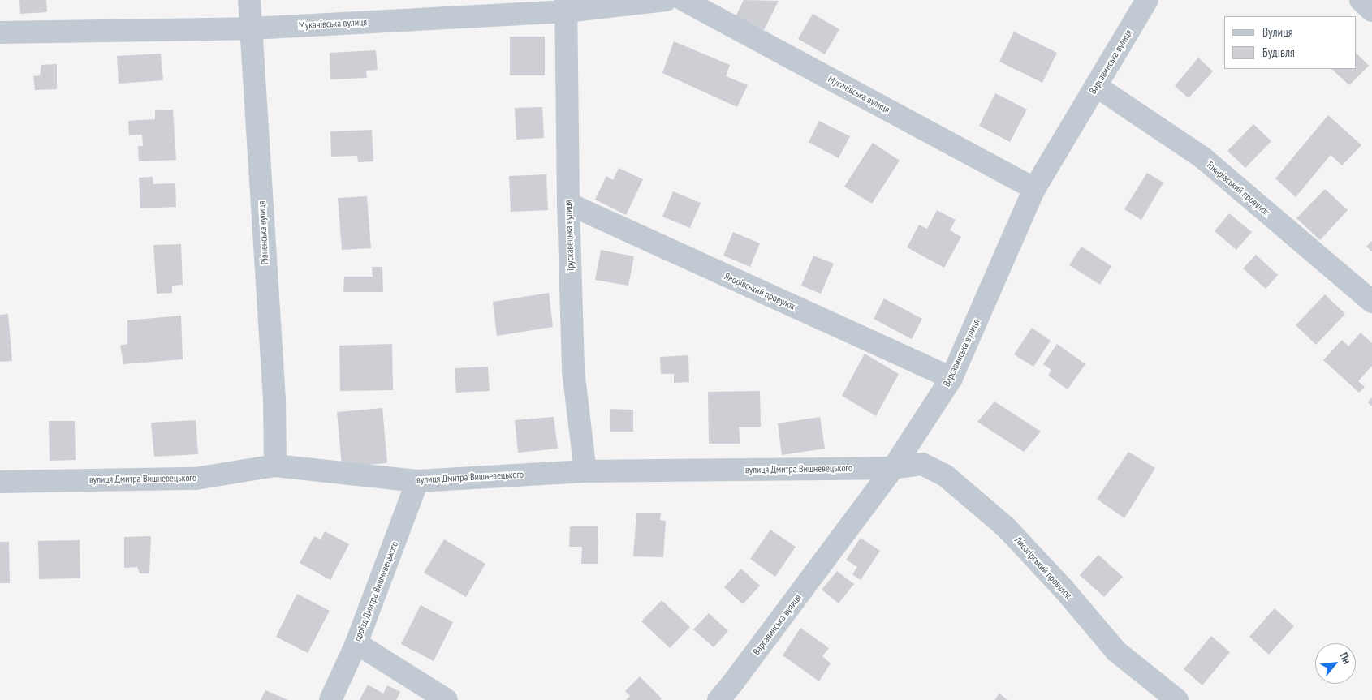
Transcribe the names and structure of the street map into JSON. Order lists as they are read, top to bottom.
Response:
{
  "streets": {
    "street": [
      "Мукачівська вулиця",
      "Варсавинська вулиця",
      "Токарівський провулок",
      "Рівненська вулиця",
      "Трускавецька вулиця",
      "Яворівський провулок",
      "вулиця Дмитра Вишневецького",
      "Лисогірський провулок",
      "проїзд Дмитра Вишневецького"
    ]
  },
  "crossings": [
    ["Мукачівська вулиця", "Варсавинська вулиця"],
    ["Мукачівська вулиця", "Рівненська вулиця"],
    ["Мукачівська вулиця", "Трускавецька вулиця"],
    ["Варсавинська вулиця", "Токарівський провулок"],
    ["Варсавинська вулиця", "Яворівський провулок"],
    ["Варсавинська вулиця", "вулиця Дмитра Вишневецького"],
    ["Варсавинська вулиця", "Лисогірський провулок"],
    ["Рівненська вулиця", "вулиця Дмитра Вишневецького"],
    ["Трускавецька вулиця", "Яворівський провулок"],
    ["Трускавецька вулиця", "вулиця Дмитра Вишневецького"],
    ["вулиця Дмитра Вишневецького", "Лисогірський провулок"],
    ["вулиця Дмитра Вишневецького", "проїзд Дмитра Вишневецького"]
  ],
  "legend": ["Вулиця", "Будівля"],
  "north": "top right"
}
